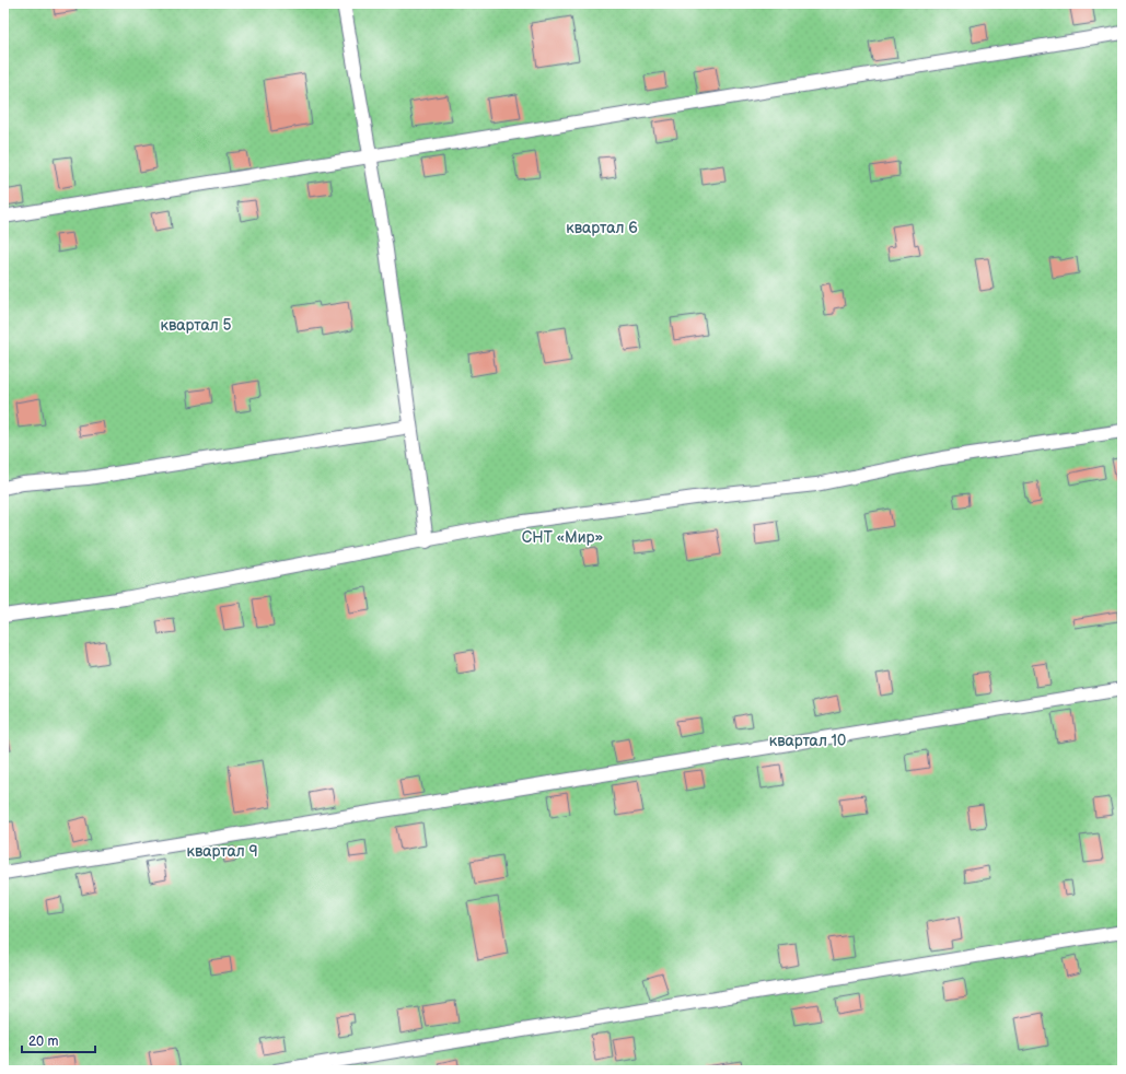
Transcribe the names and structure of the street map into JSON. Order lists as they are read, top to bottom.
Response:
{
  "parks": [
    "квартал 6",
    "квартал 5",
    "СНТ «Мир»",
    "квартал 10",
    "квартал 9"
  ],
  "scale_bar": "20 m"
}
